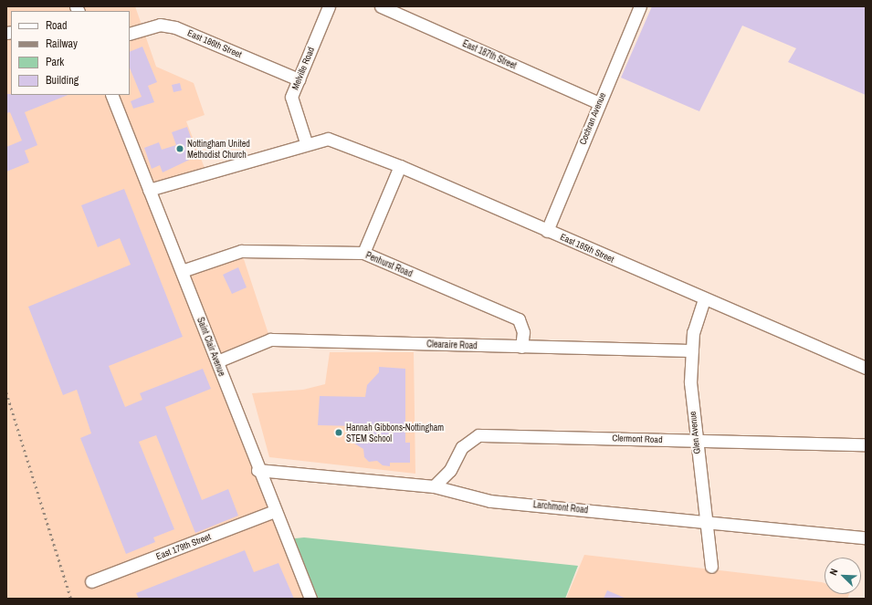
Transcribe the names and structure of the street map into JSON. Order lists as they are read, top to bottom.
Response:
{
  "streets": {
    "street": [
      "East 186th Street",
      "East 187th Street",
      "Melville Road",
      "Cochran Avenue",
      "East 185th Street",
      "Penhurst Road",
      "Clearaire Road",
      "Saint Clair Avenue",
      "Glen Avenue",
      "Clermont Road",
      "Larchmont Road",
      "East 179th Street"
    ]
  },
  "crossings": [
    ["East 186th Street", "Melville Road"],
    ["East 187th Street", "Cochran Avenue"],
    ["Melville Road", "East 185th Street"],
    ["Cochran Avenue", "East 185th Street"],
    ["East 185th Street", "Glen Avenue"],
    ["Penhurst Road", "Clearaire Road"],
    ["Penhurst Road", "Saint Clair Avenue"],
    ["Clearaire Road", "Saint Clair Avenue"],
    ["Clearaire Road", "Glen Avenue"],
    ["Saint Clair Avenue", "Larchmont Road"],
    ["Saint Clair Avenue", "East 179th Street"],
    ["Glen Avenue", "Clermont Road"],
    ["Glen Avenue", "Larchmont Road"],
    ["Clermont Road", "Larchmont Road"]
  ],
  "places": ["Nottingham United Methodist Church", "Hannah Gibbons-Nottingham STEM School"],
  "legend": [
    "Road",
    "Railway",
    "Park",
    "Building"
  ],
  "north": "top left"
}
